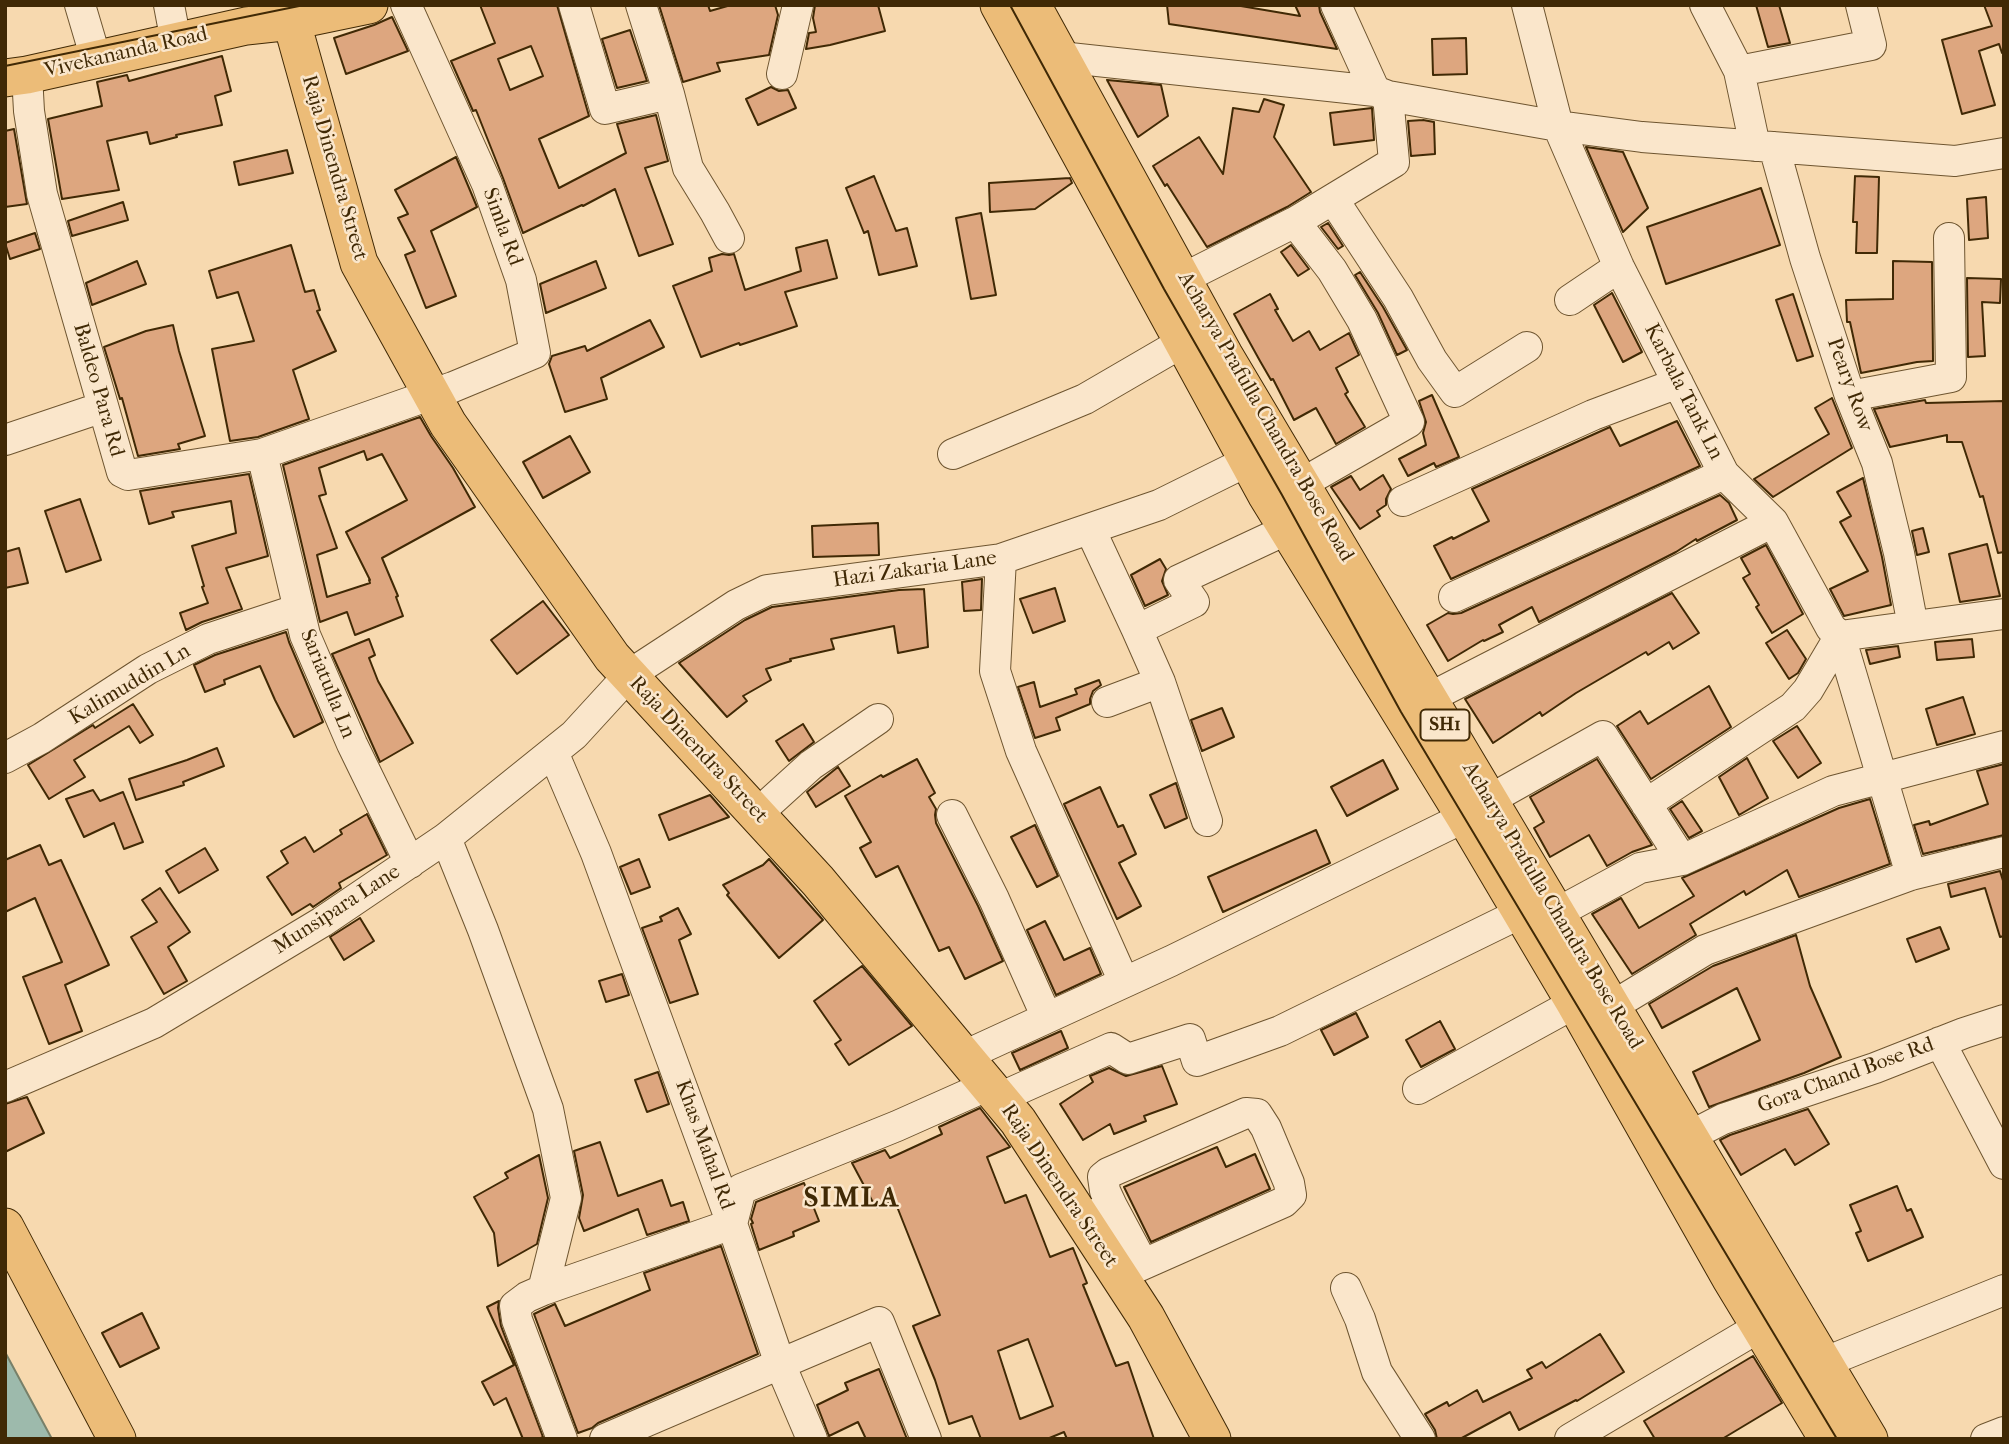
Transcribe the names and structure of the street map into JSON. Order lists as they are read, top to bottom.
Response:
{
  "streets": {
    "main road": [
      "Vivekananda Road",
      "Raja Dinendra Street",
      "Acharya Prafulla Chandra Bose Road",
      "SH1"
    ],
    "street": [
      "Simla Rd",
      "Peary Row",
      "Baldeo Para Rd",
      "Karbala Tank Ln",
      "Hazi Zakaria Lane",
      "Sariatulla Ln",
      "Kalimuddin Ln",
      "Munsipara Lane",
      "Gora Chand Bose Rd",
      "Khas Mahal Rd"
    ]
  },
  "crossings": [
    ["Vivekananda Road", "Raja Dinendra Street"],
    ["Vivekananda Road", "Baldeo Para Rd"],
    ["Raja Dinendra Street", "Simla Rd"],
    ["Raja Dinendra Street", "Baldeo Para Rd"],
    ["Raja Dinendra Street", "Hazi Zakaria Lane"],
    ["Raja Dinendra Street", "Munsipara Lane"],
    ["Simla Rd", "Baldeo Para Rd"],
    ["Baldeo Para Rd", "Sariatulla Ln"],
    ["Acharya Prafulla Chandra Bose Road", "Hazi Zakaria Lane"],
    ["Acharya Prafulla Chandra Bose Road", "Gora Chand Bose Rd"],
    ["Hazi Zakaria Lane", "Munsipara Lane"],
    ["Sariatulla Ln", "Kalimuddin Ln"],
    ["Sariatulla Ln", "Munsipara Lane"],
    ["Munsipara Lane", "Khas Mahal Rd"]
  ],
  "districts": ["SIMLA"]
}
